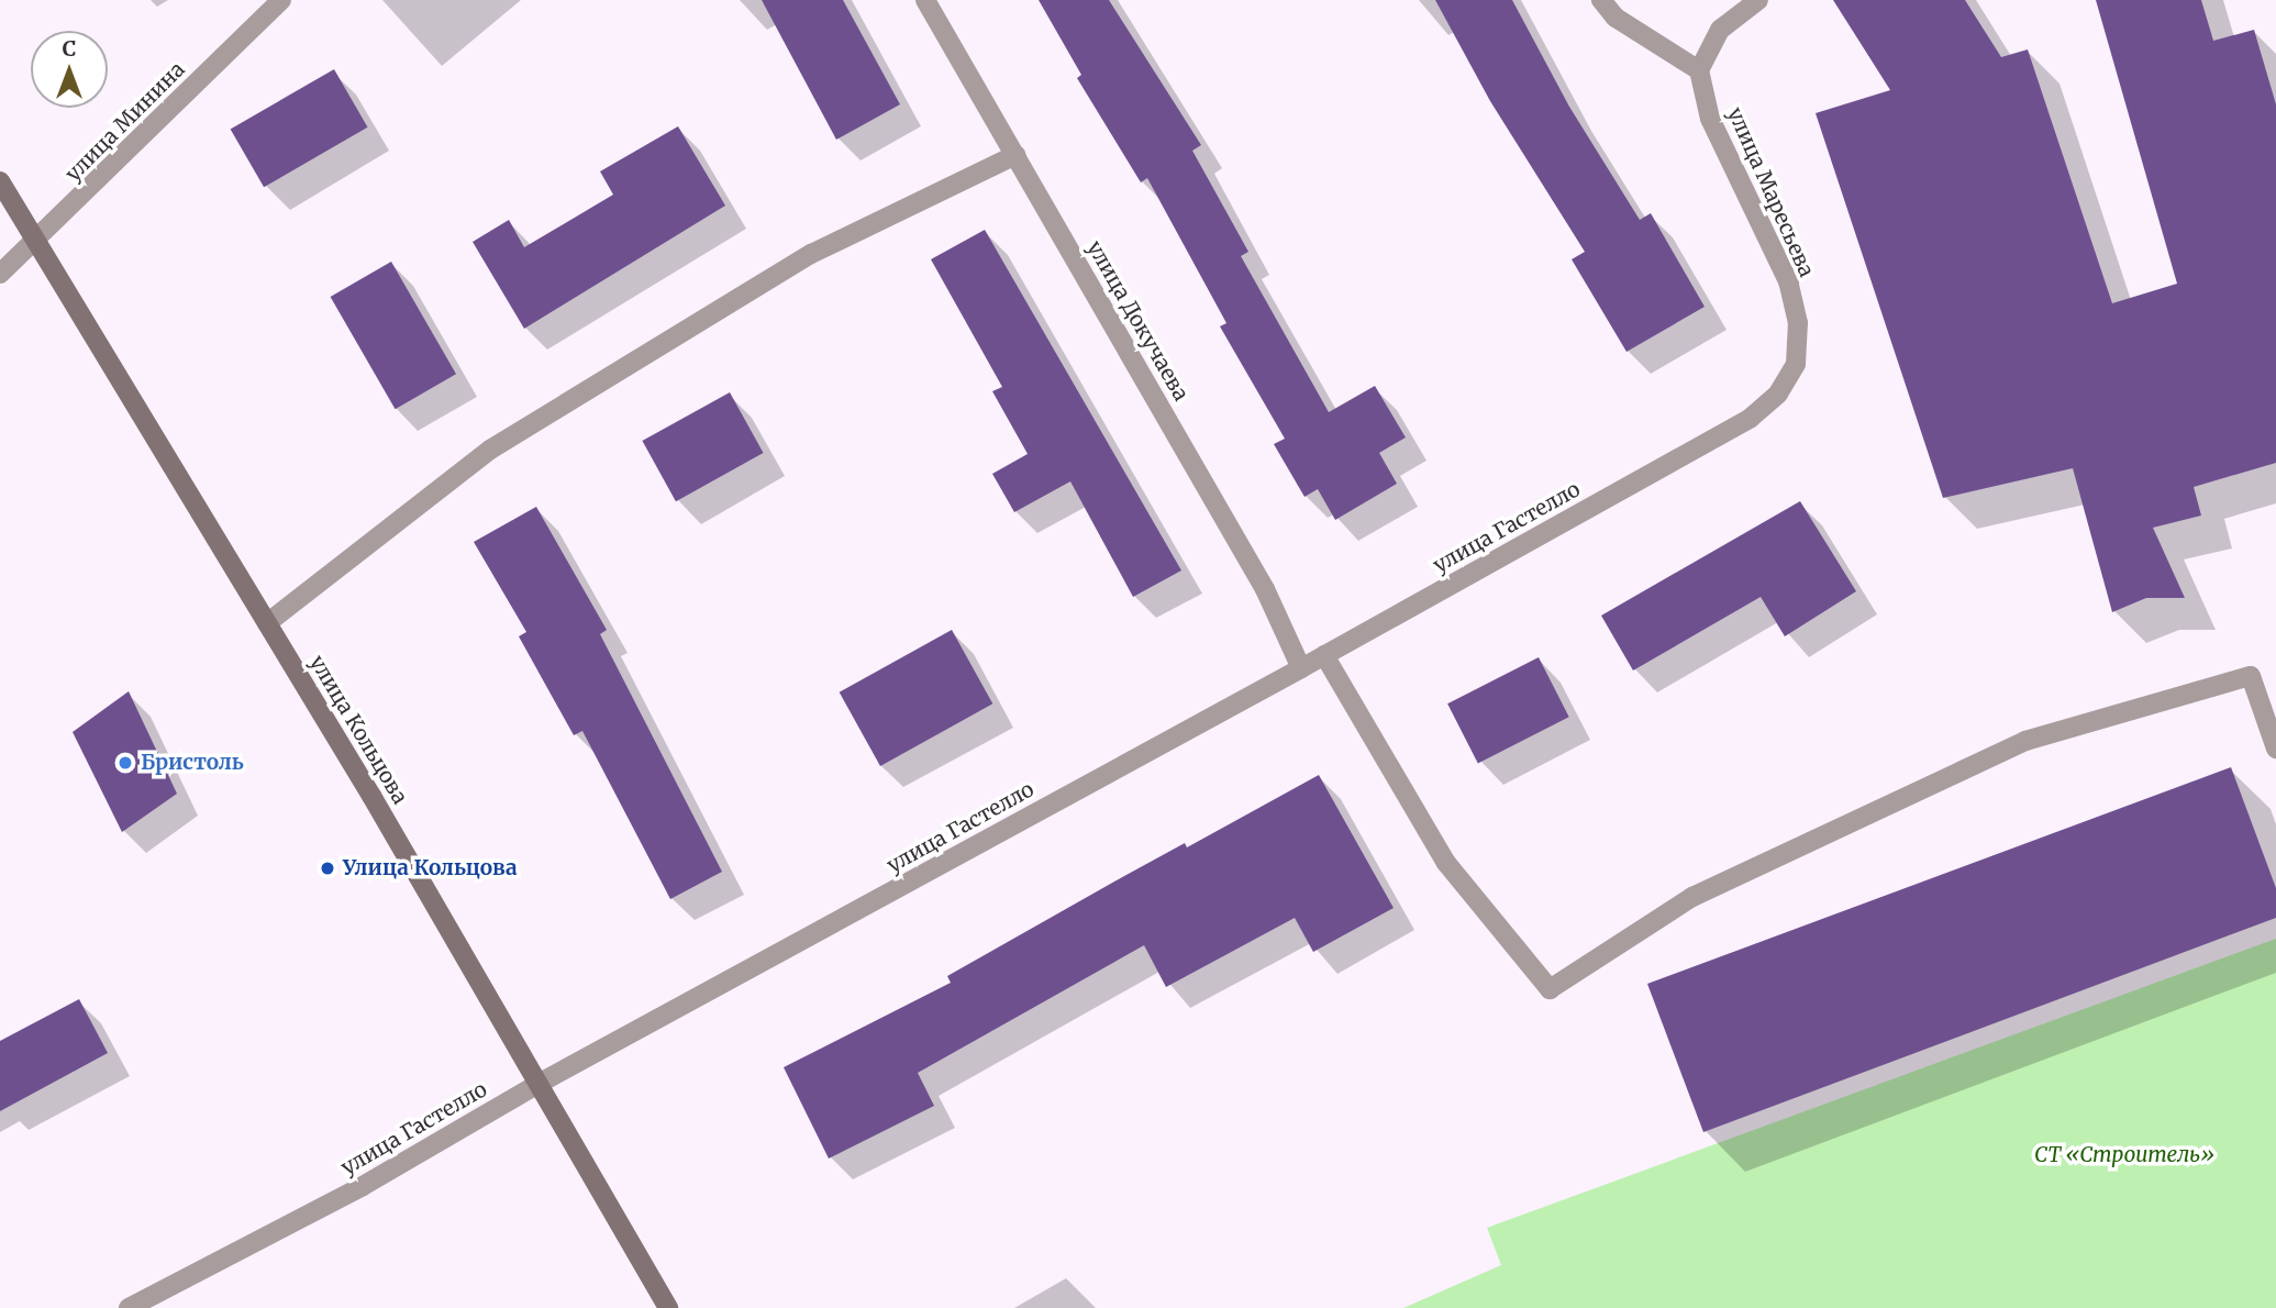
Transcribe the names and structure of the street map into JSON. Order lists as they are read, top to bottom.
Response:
{
  "streets": {
    "main road": ["улица Кольцова"],
    "street": [
      "улица Минина",
      "улица Маресьева",
      "улица Докучаева",
      "улица Гастелло"
    ]
  },
  "crossings": [
    ["улица Минина", "улица Кольцова"],
    ["улица Маресьева", "улица Гастелло"],
    ["улица Докучаева", "улица Гастелло"],
    ["улица Гастелло", "улица Кольцова"]
  ],
  "parks": ["СТ «Строитель»"],
  "places": ["Бристоль", "Улица Кольцова"],
  "north": "top"
}
